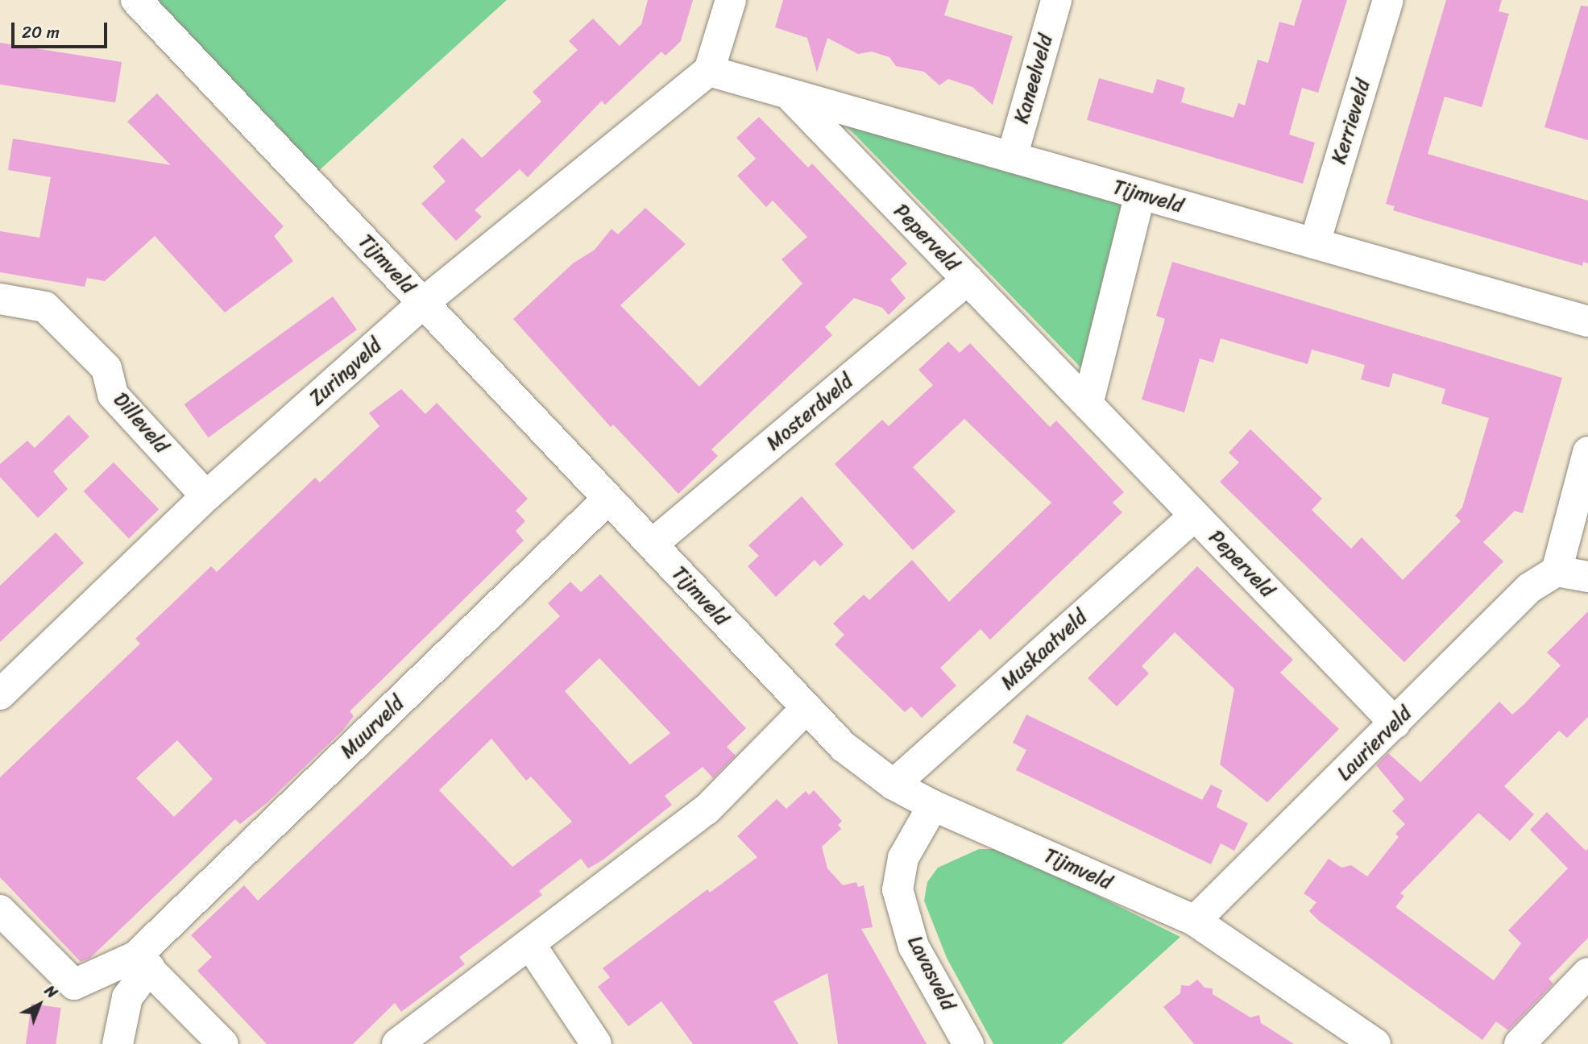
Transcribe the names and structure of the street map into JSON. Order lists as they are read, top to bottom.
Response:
{
  "streets": {
    "street": [
      "Kaneelveld",
      "Kerrieveld",
      "Tijmveld",
      "Peperveld",
      "Zuringveld",
      "Mosterdveld",
      "Dilleveld",
      "Muskaatveld",
      "Muurveld",
      "Laurierveld",
      "Lavasveld"
    ]
  },
  "crossings": [
    ["Kaneelveld", "Tijmveld"],
    ["Kerrieveld", "Tijmveld"],
    ["Tijmveld", "Peperveld"],
    ["Tijmveld", "Zuringveld"],
    ["Tijmveld", "Mosterdveld"],
    ["Tijmveld", "Muskaatveld"],
    ["Tijmveld", "Muurveld"],
    ["Tijmveld", "Laurierveld"],
    ["Tijmveld", "Lavasveld"],
    ["Peperveld", "Mosterdveld"],
    ["Peperveld", "Muskaatveld"],
    ["Peperveld", "Laurierveld"],
    ["Zuringveld", "Dilleveld"]
  ],
  "scale_bar": "20 m",
  "north": "top right"
}
